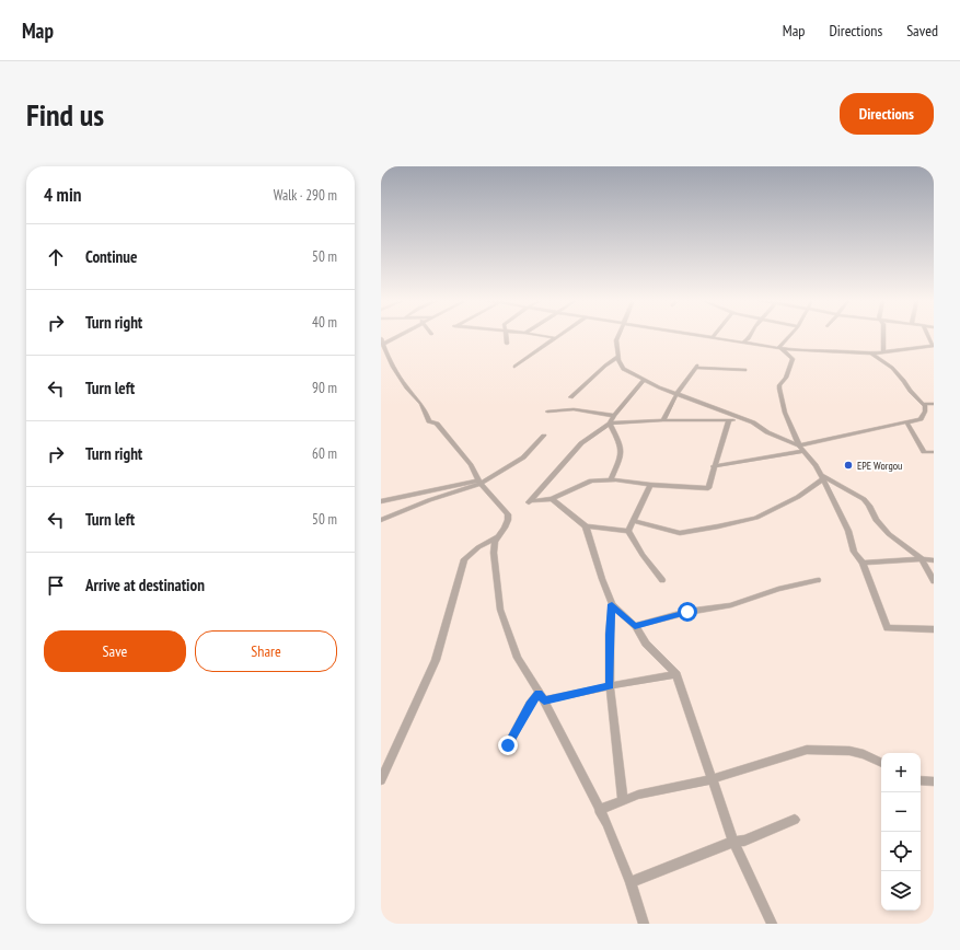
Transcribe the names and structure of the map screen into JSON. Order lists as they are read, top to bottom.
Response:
{
  "places": ["EPE Worgou"],
  "page": {
    "header": "Map",
    "nav": ["Map", "Directions", "Saved"],
    "buttons": [
      "Directions",
      ["Save", "Share"]
    ],
    "title": "Find us",
    "heading": ["4 min", "Walk · 290 m"],
    "list": [
      ["Continue", "50 m"],
      ["Turn right", "40 m"],
      ["Turn left", "90 m"],
      ["Turn right", "60 m"],
      ["Turn left", "50 m"],
      "Arrive at destination"
    ],
    "map_buttons": ["+", "−"]
  }
}
